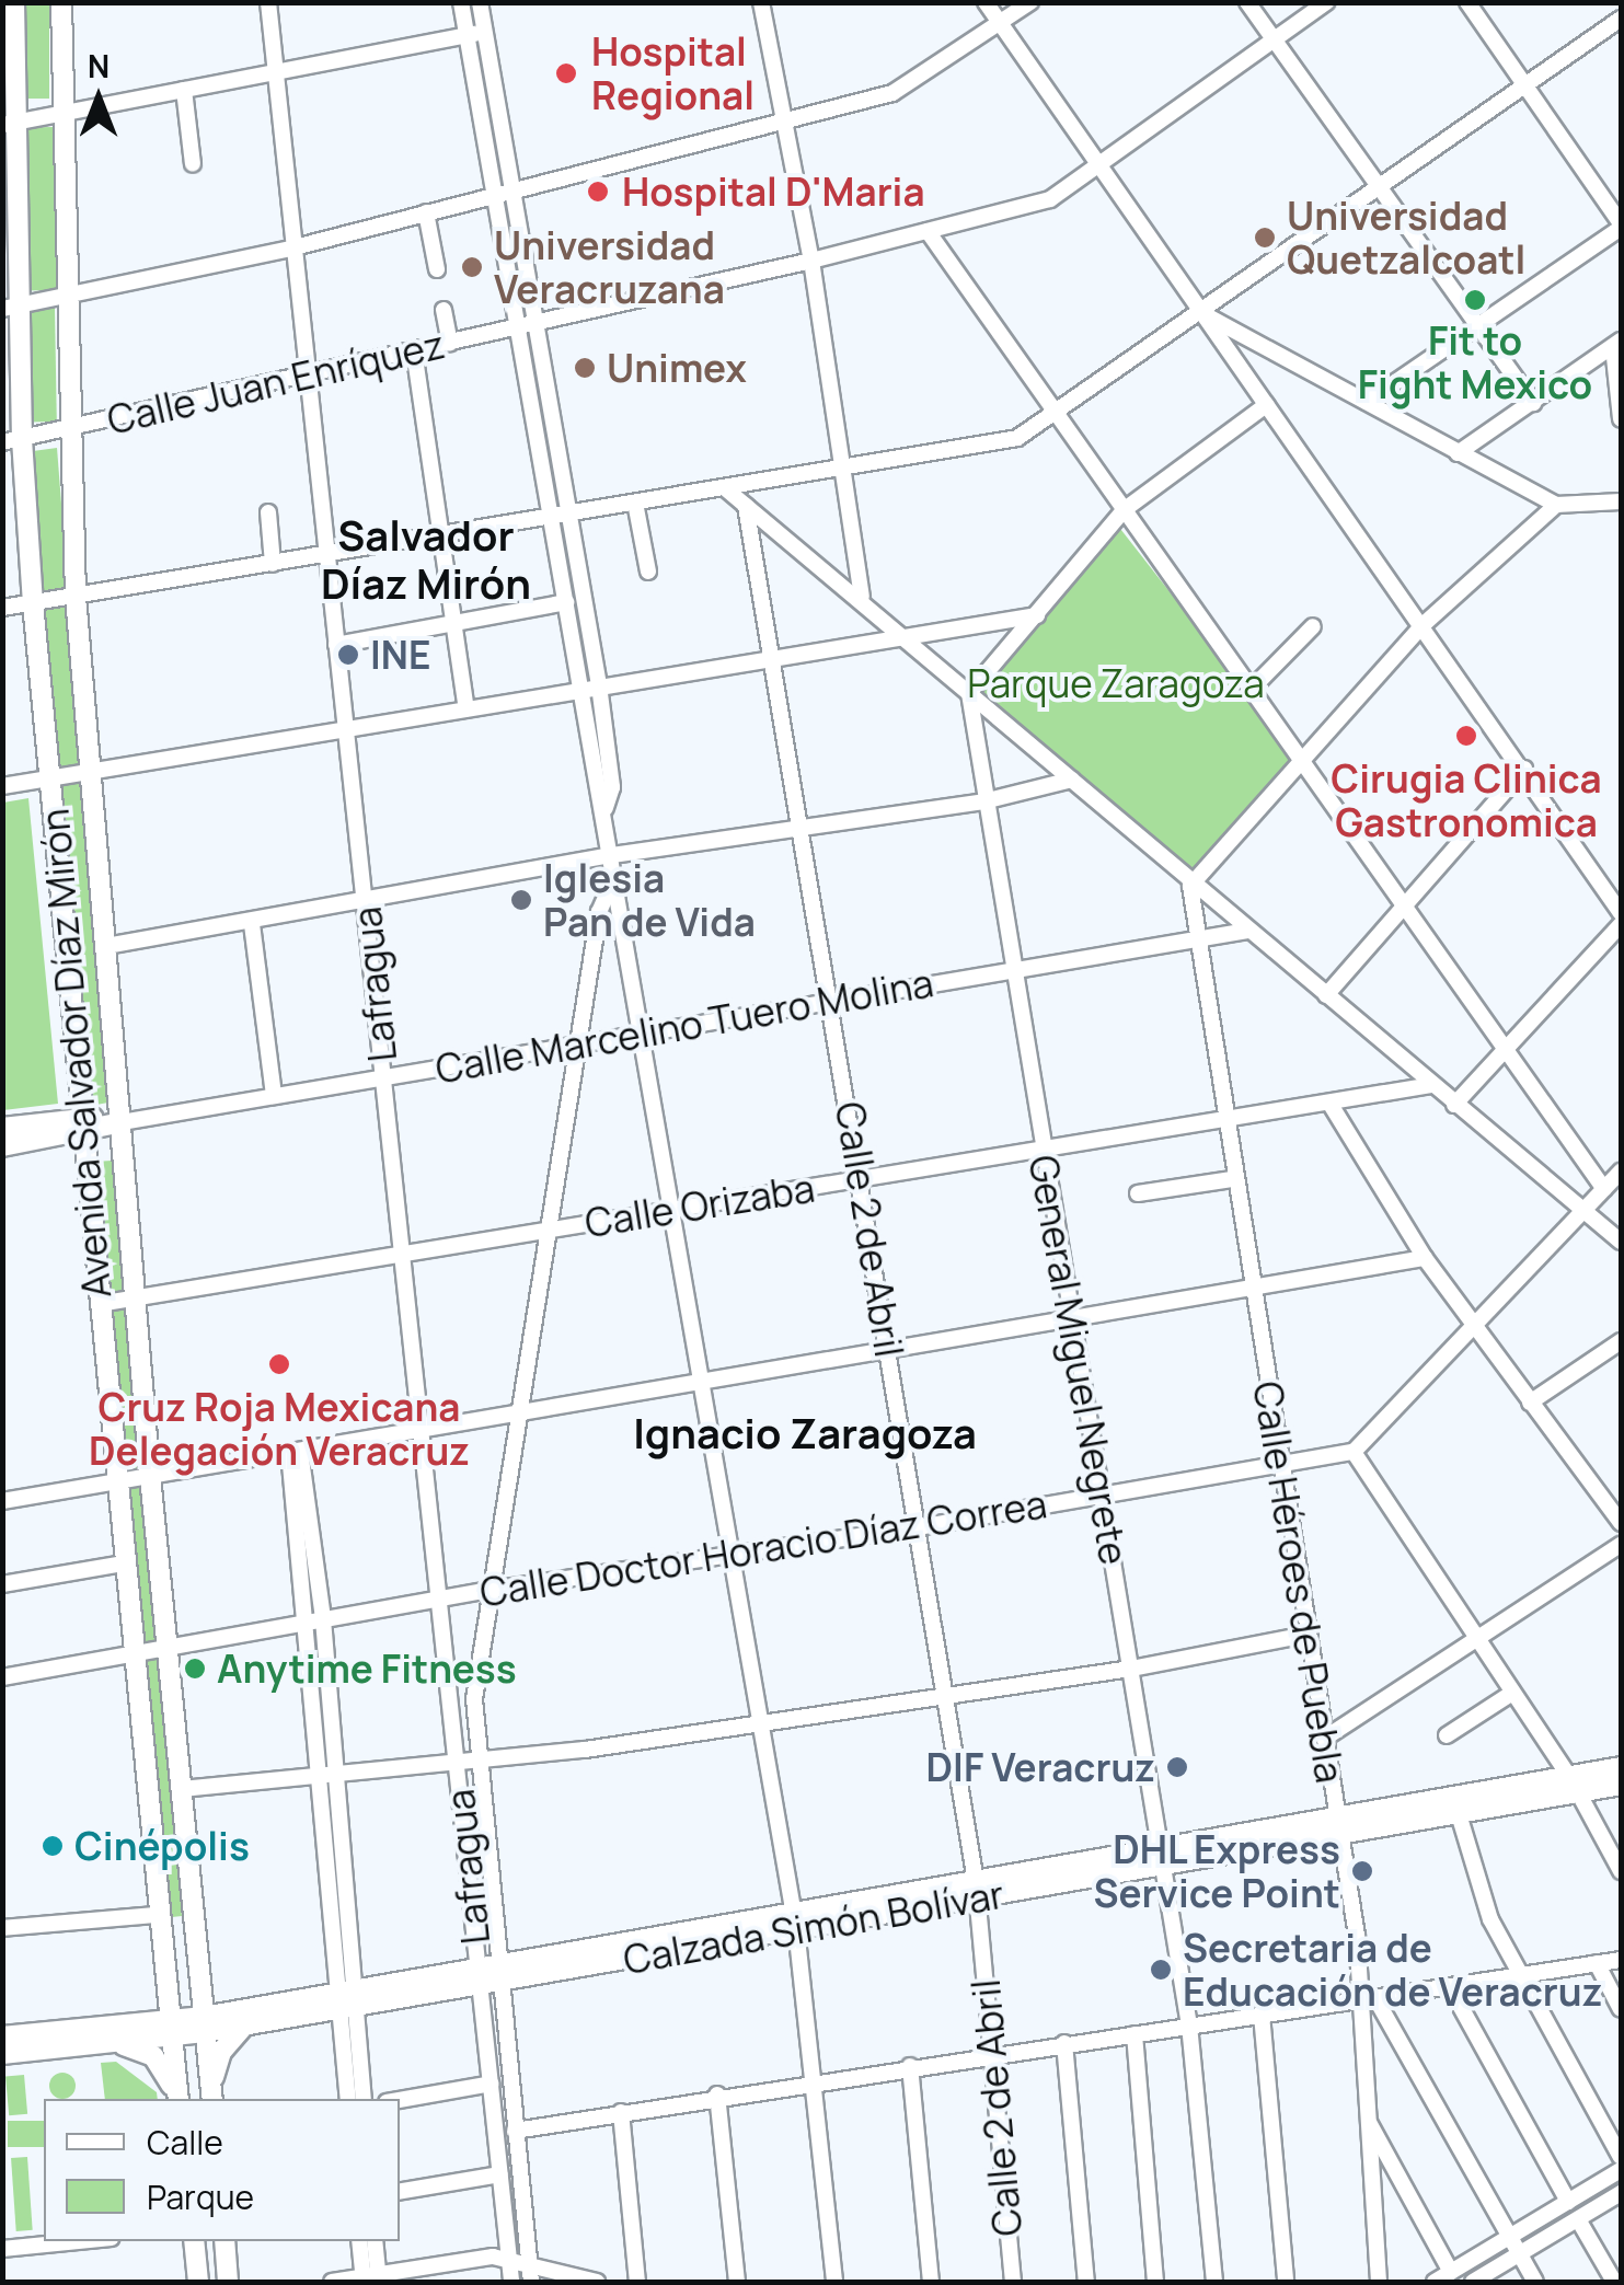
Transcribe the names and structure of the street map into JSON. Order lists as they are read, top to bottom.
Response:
{
  "streets": {
    "main road": ["Calle Marcelino Tuero Molina", "Avenida Salvador Díaz Mirón", "Calzada Simón Bolívar"],
    "street": [
      "Calle Juan Enríquez",
      "Lafragua",
      "Calle Orizaba",
      "Calle 2 de Abril",
      "General Miguel Negrete",
      "Calle Doctor Horacio Díaz Correa",
      "Calle Héroes de Puebla"
    ]
  },
  "crossings": [
    ["Calle Juan Enríquez", "Lafragua"],
    ["Calle Juan Enríquez", "Avenida Salvador Díaz Mirón"],
    ["Lafragua", "Calle Marcelino Tuero Molina"],
    ["Lafragua", "Calle Orizaba"],
    ["Lafragua", "Calle Doctor Horacio Díaz Correa"],
    ["Lafragua", "Calzada Simón Bolívar"],
    ["Calle Marcelino Tuero Molina", "Avenida Salvador Díaz Mirón"],
    ["Calle Marcelino Tuero Molina", "Calle 2 de Abril"],
    ["Calle Marcelino Tuero Molina", "General Miguel Negrete"],
    ["Calle Marcelino Tuero Molina", "Calle Héroes de Puebla"],
    ["Avenida Salvador Díaz Mirón", "Calle Orizaba"],
    ["Avenida Salvador Díaz Mirón", "Calle Doctor Horacio Díaz Correa"],
    ["Avenida Salvador Díaz Mirón", "Calzada Simón Bolívar"],
    ["Calle Orizaba", "Calle 2 de Abril"],
    ["Calle Orizaba", "General Miguel Negrete"],
    ["Calle Orizaba", "Calle Héroes de Puebla"],
    ["Calle 2 de Abril", "Calle Doctor Horacio Díaz Correa"],
    ["Calle 2 de Abril", "Calzada Simón Bolívar"],
    ["General Miguel Negrete", "Calle Doctor Horacio Díaz Correa"],
    ["General Miguel Negrete", "Calzada Simón Bolívar"],
    ["Calle Doctor Horacio Díaz Correa", "Calle Héroes de Puebla"],
    ["Calle Héroes de Puebla", "Calzada Simón Bolívar"]
  ],
  "districts": ["Salvador Díaz Mirón", "Ignacio Zaragoza"],
  "parks": ["Parque Zaragoza"],
  "places": [
    "Hospital Regional",
    "Hospital D'Maria",
    "Universidad Quetzalcoatl",
    "Universidad Veracruzana",
    "Fit to Fight Mexico",
    "Unimex",
    "INE",
    "Cirugia Clinica Gastronomica",
    "Iglesia Pan de Vida",
    "Cruz Roja Mexicana Delegación Veracruz",
    "Anytime Fitness",
    "DIF Veracruz",
    "Cinépolis",
    "DHL Express Service Point",
    "Secretaria de Educación de Veracruz"
  ],
  "legend": ["Calle", "Parque"],
  "north": "top"
}
